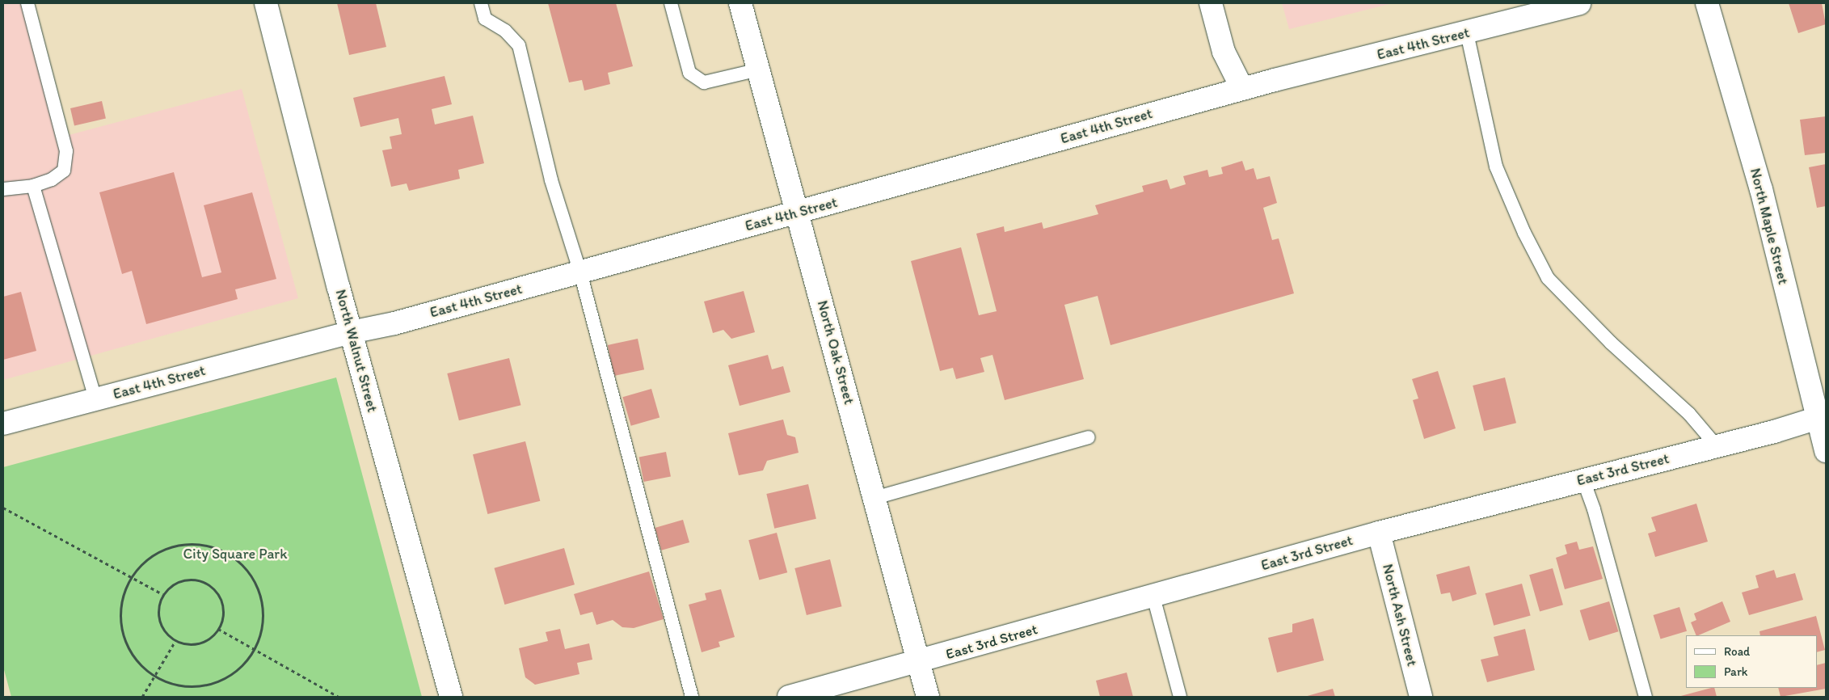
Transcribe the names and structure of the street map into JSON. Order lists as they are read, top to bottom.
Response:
{
  "streets": {
    "street": [
      "East 4th Street",
      "North Maple Street",
      "North Walnut Street",
      "North Oak Street",
      "East 3rd Street",
      "North Ash Street"
    ]
  },
  "crossings": [
    ["East 4th Street", "North Walnut Street"],
    ["East 4th Street", "North Oak Street"],
    ["North Maple Street", "East 3rd Street"],
    ["North Oak Street", "East 3rd Street"],
    ["East 3rd Street", "North Ash Street"]
  ],
  "parks": ["City Square Park"],
  "legend": ["Road", "Park"]
}
